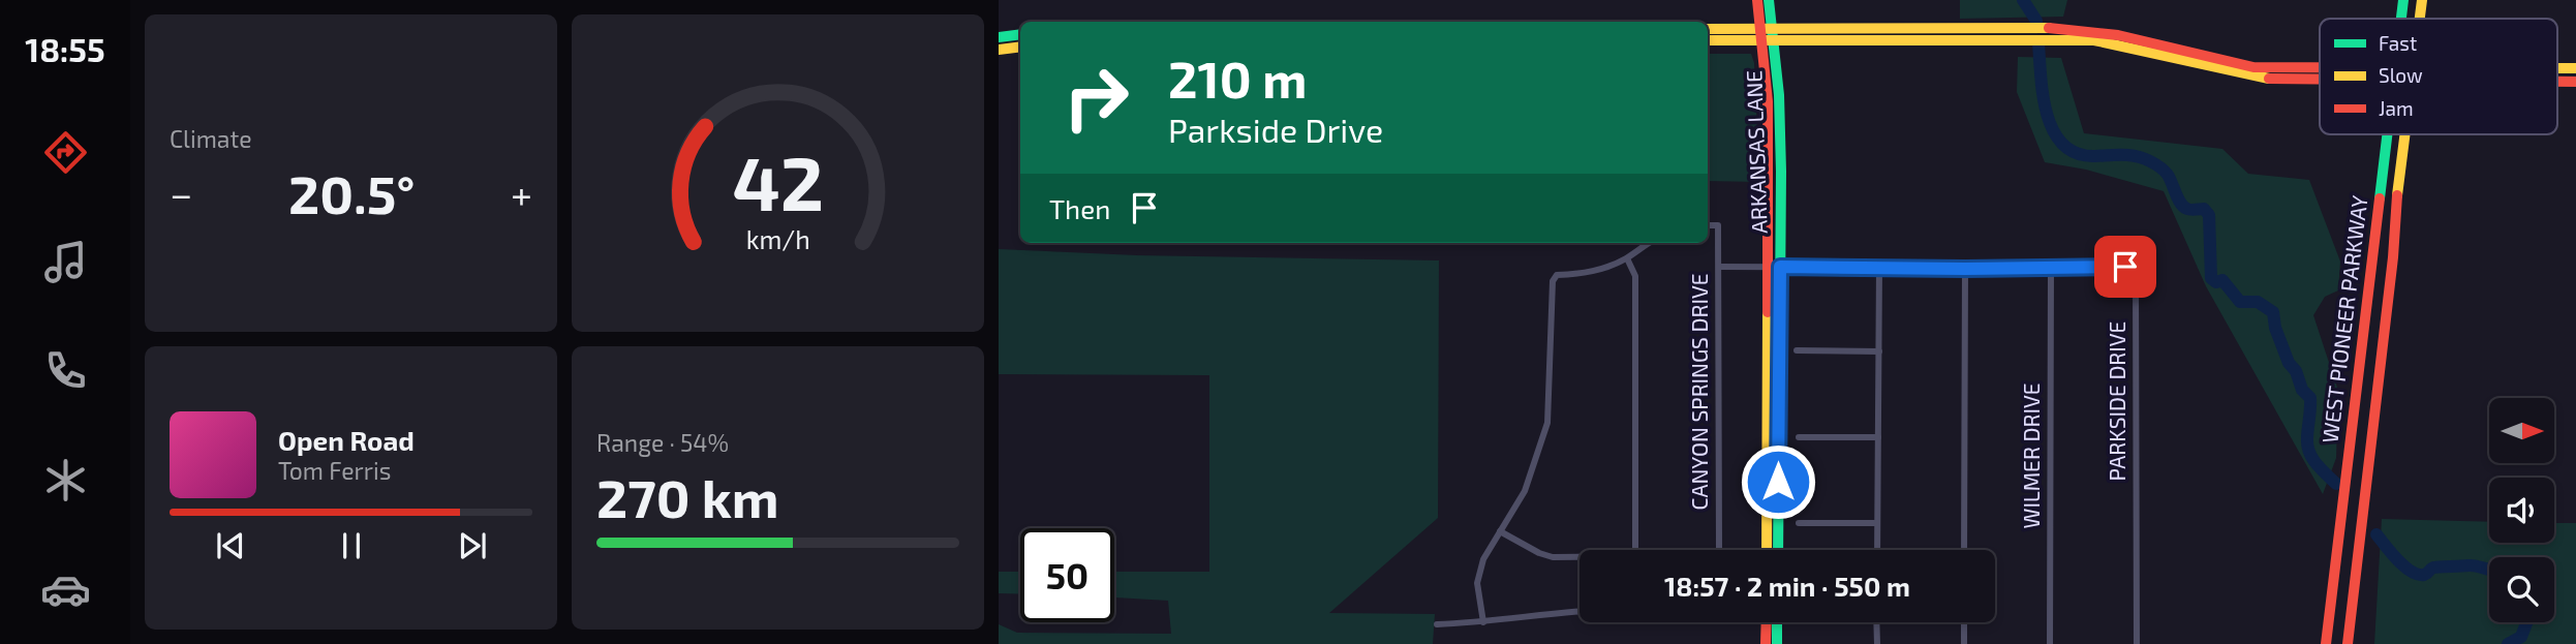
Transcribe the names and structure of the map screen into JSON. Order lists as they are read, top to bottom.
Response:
{
  "streets": {
    "main road": ["ARKANSAS LANE", "WEST PIONEER PARKWAY"],
    "street": ["CANYON SPRINGS DRIVE", "PARKSIDE DRIVE", "WILMER DRIVE"]
  },
  "crossings": [
    ["ARKANSAS LANE", "PARKSIDE DRIVE"],
    ["CANYON SPRINGS DRIVE", "PARKSIDE DRIVE"],
    ["PARKSIDE DRIVE", "WILMER DRIVE"]
  ],
  "legend": ["Fast", "Slow", "Jam"],
  "north": "right",
  "page": {
    "tabs": "18:55",
    "tile": [
      "Climate",
      ["Range · 54%", "270 km"]
    ],
    "turn": ["210 m", "Parkside Drive"],
    "heat": ["−", "20.5°", "+"],
    "then": "Then",
    "song": ["Open Road", "Tom Ferris"],
    "limit": "50",
    "trip": "18:57 · 2 min · 550 m",
    "gauge": ["42", "km/h"]
  }
}
